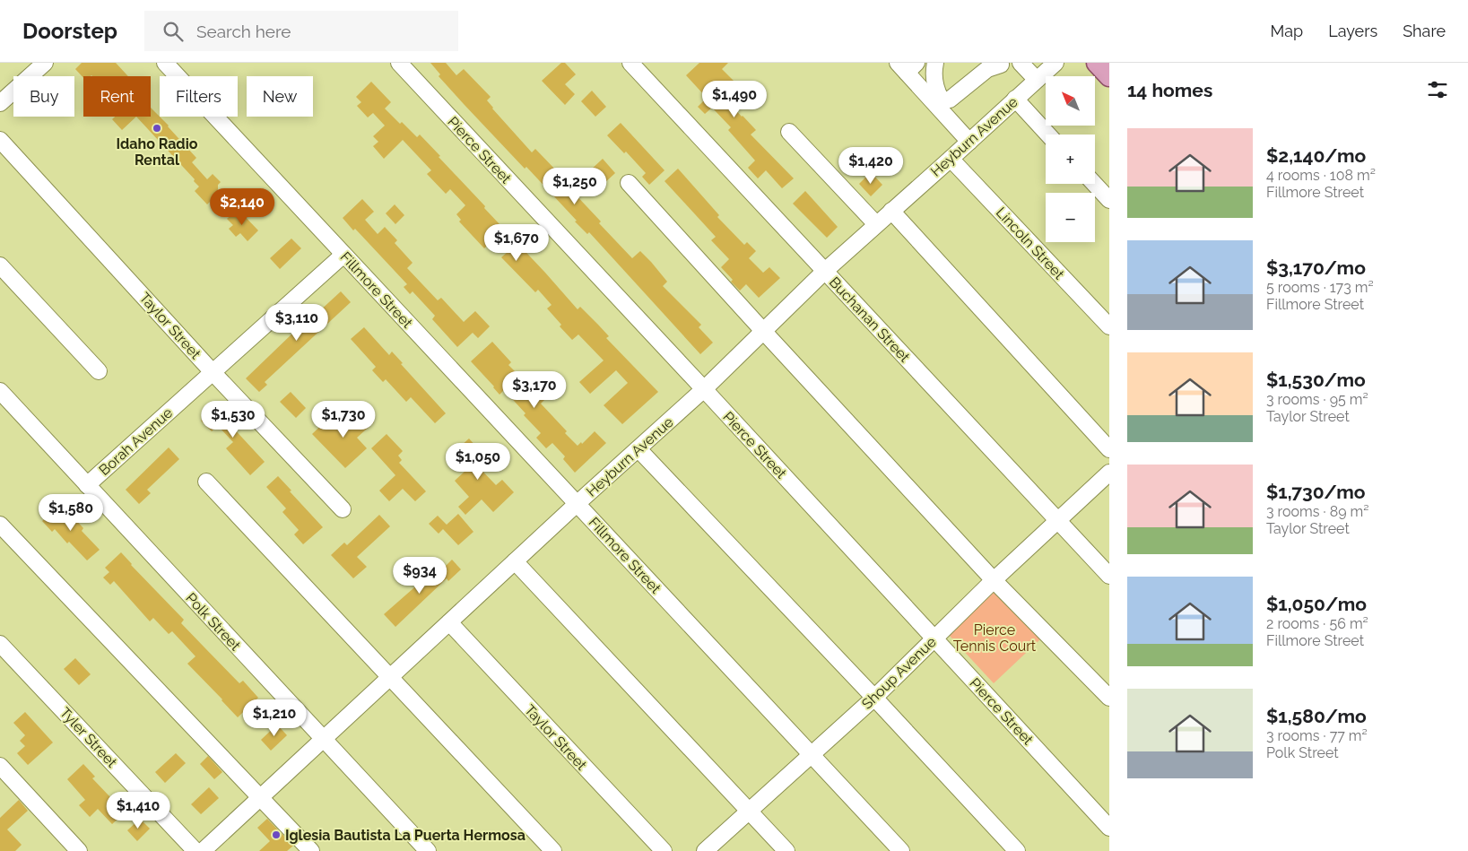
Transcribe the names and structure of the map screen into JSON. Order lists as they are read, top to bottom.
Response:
{
  "streets": {
    "street": [
      "Heyburn Avenue",
      "Pierce Street",
      "Lincoln Street",
      "Fillmore Street",
      "Buchanan Street",
      "Taylor Street",
      "Borah Avenue",
      "Polk Street",
      "Shoup Avenue",
      "Tyler Street"
    ]
  },
  "crossings": [
    ["Heyburn Avenue", "Pierce Street"],
    ["Heyburn Avenue", "Lincoln Street"],
    ["Heyburn Avenue", "Fillmore Street"],
    ["Heyburn Avenue", "Buchanan Street"],
    ["Heyburn Avenue", "Taylor Street"],
    ["Heyburn Avenue", "Polk Street"],
    ["Pierce Street", "Shoup Avenue"],
    ["Fillmore Street", "Borah Avenue"],
    ["Fillmore Street", "Shoup Avenue"],
    ["Buchanan Street", "Shoup Avenue"],
    ["Taylor Street", "Borah Avenue"],
    ["Borah Avenue", "Polk Street"]
  ],
  "parks": ["Pierce Tennis Court"],
  "places": ["Idaho Radio Rental", "Iglesia Bautista La Puerta Hermosa"],
  "north": "top left",
  "page": {
    "header": "Doorstep",
    "search": "Search here",
    "nav": ["Map", "Layers", "Share"],
    "heading": "14 homes",
    "map_buttons": ["+", "−"],
    "chip": [
      "Buy",
      "Rent",
      "Filters",
      "New"
    ],
    "price": [
      "$1,490",
      "$1,420",
      "$1,250",
      "$2,140",
      "$1,670",
      "$3,110",
      "$3,170",
      "$1,530",
      "$1,730",
      "$1,050",
      "$1,580",
      "$934",
      "$1,210",
      "$1,410"
    ],
    "list": [
      {
        "name": "$2,140/mo",
        "note": "4 rooms · 108 m² · Fillmore Street"
      },
      {
        "name": "$3,170/mo",
        "note": "5 rooms · 173 m² · Fillmore Street"
      },
      {
        "name": "$1,530/mo",
        "note": "3 rooms · 95 m² · Taylor Street"
      },
      {
        "name": "$1,730/mo",
        "note": "3 rooms · 89 m² · Taylor Street"
      },
      {
        "name": "$1,050/mo",
        "note": "2 rooms · 56 m² · Fillmore Street"
      },
      {
        "name": "$1,580/mo",
        "note": "3 rooms · 77 m² · Polk Street"
      }
    ]
  }
}
